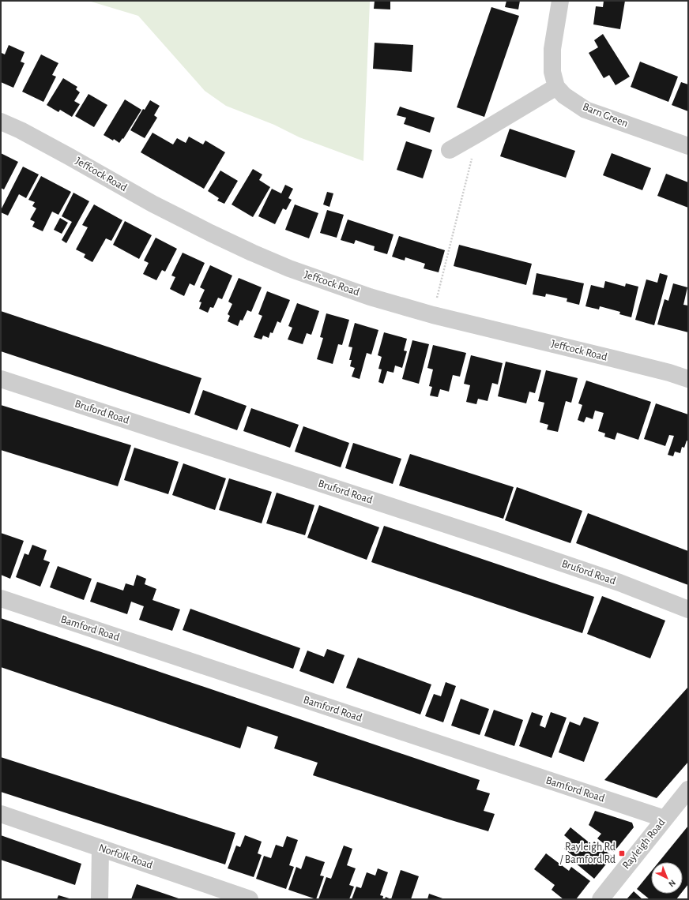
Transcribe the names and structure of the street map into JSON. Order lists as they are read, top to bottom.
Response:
{
  "streets": {
    "street": [
      "Barn Green",
      "Jeffcock Road",
      "Bruford Road",
      "Bamford Road",
      "Rayleigh Road",
      "Norfolk Road"
    ]
  },
  "crossings": [
    ["Bamford Road", "Rayleigh Road"]
  ],
  "places": {
    "transit": ["Rayleigh Rd / Bamford Rd"]
  },
  "north": "bottom right"
}
